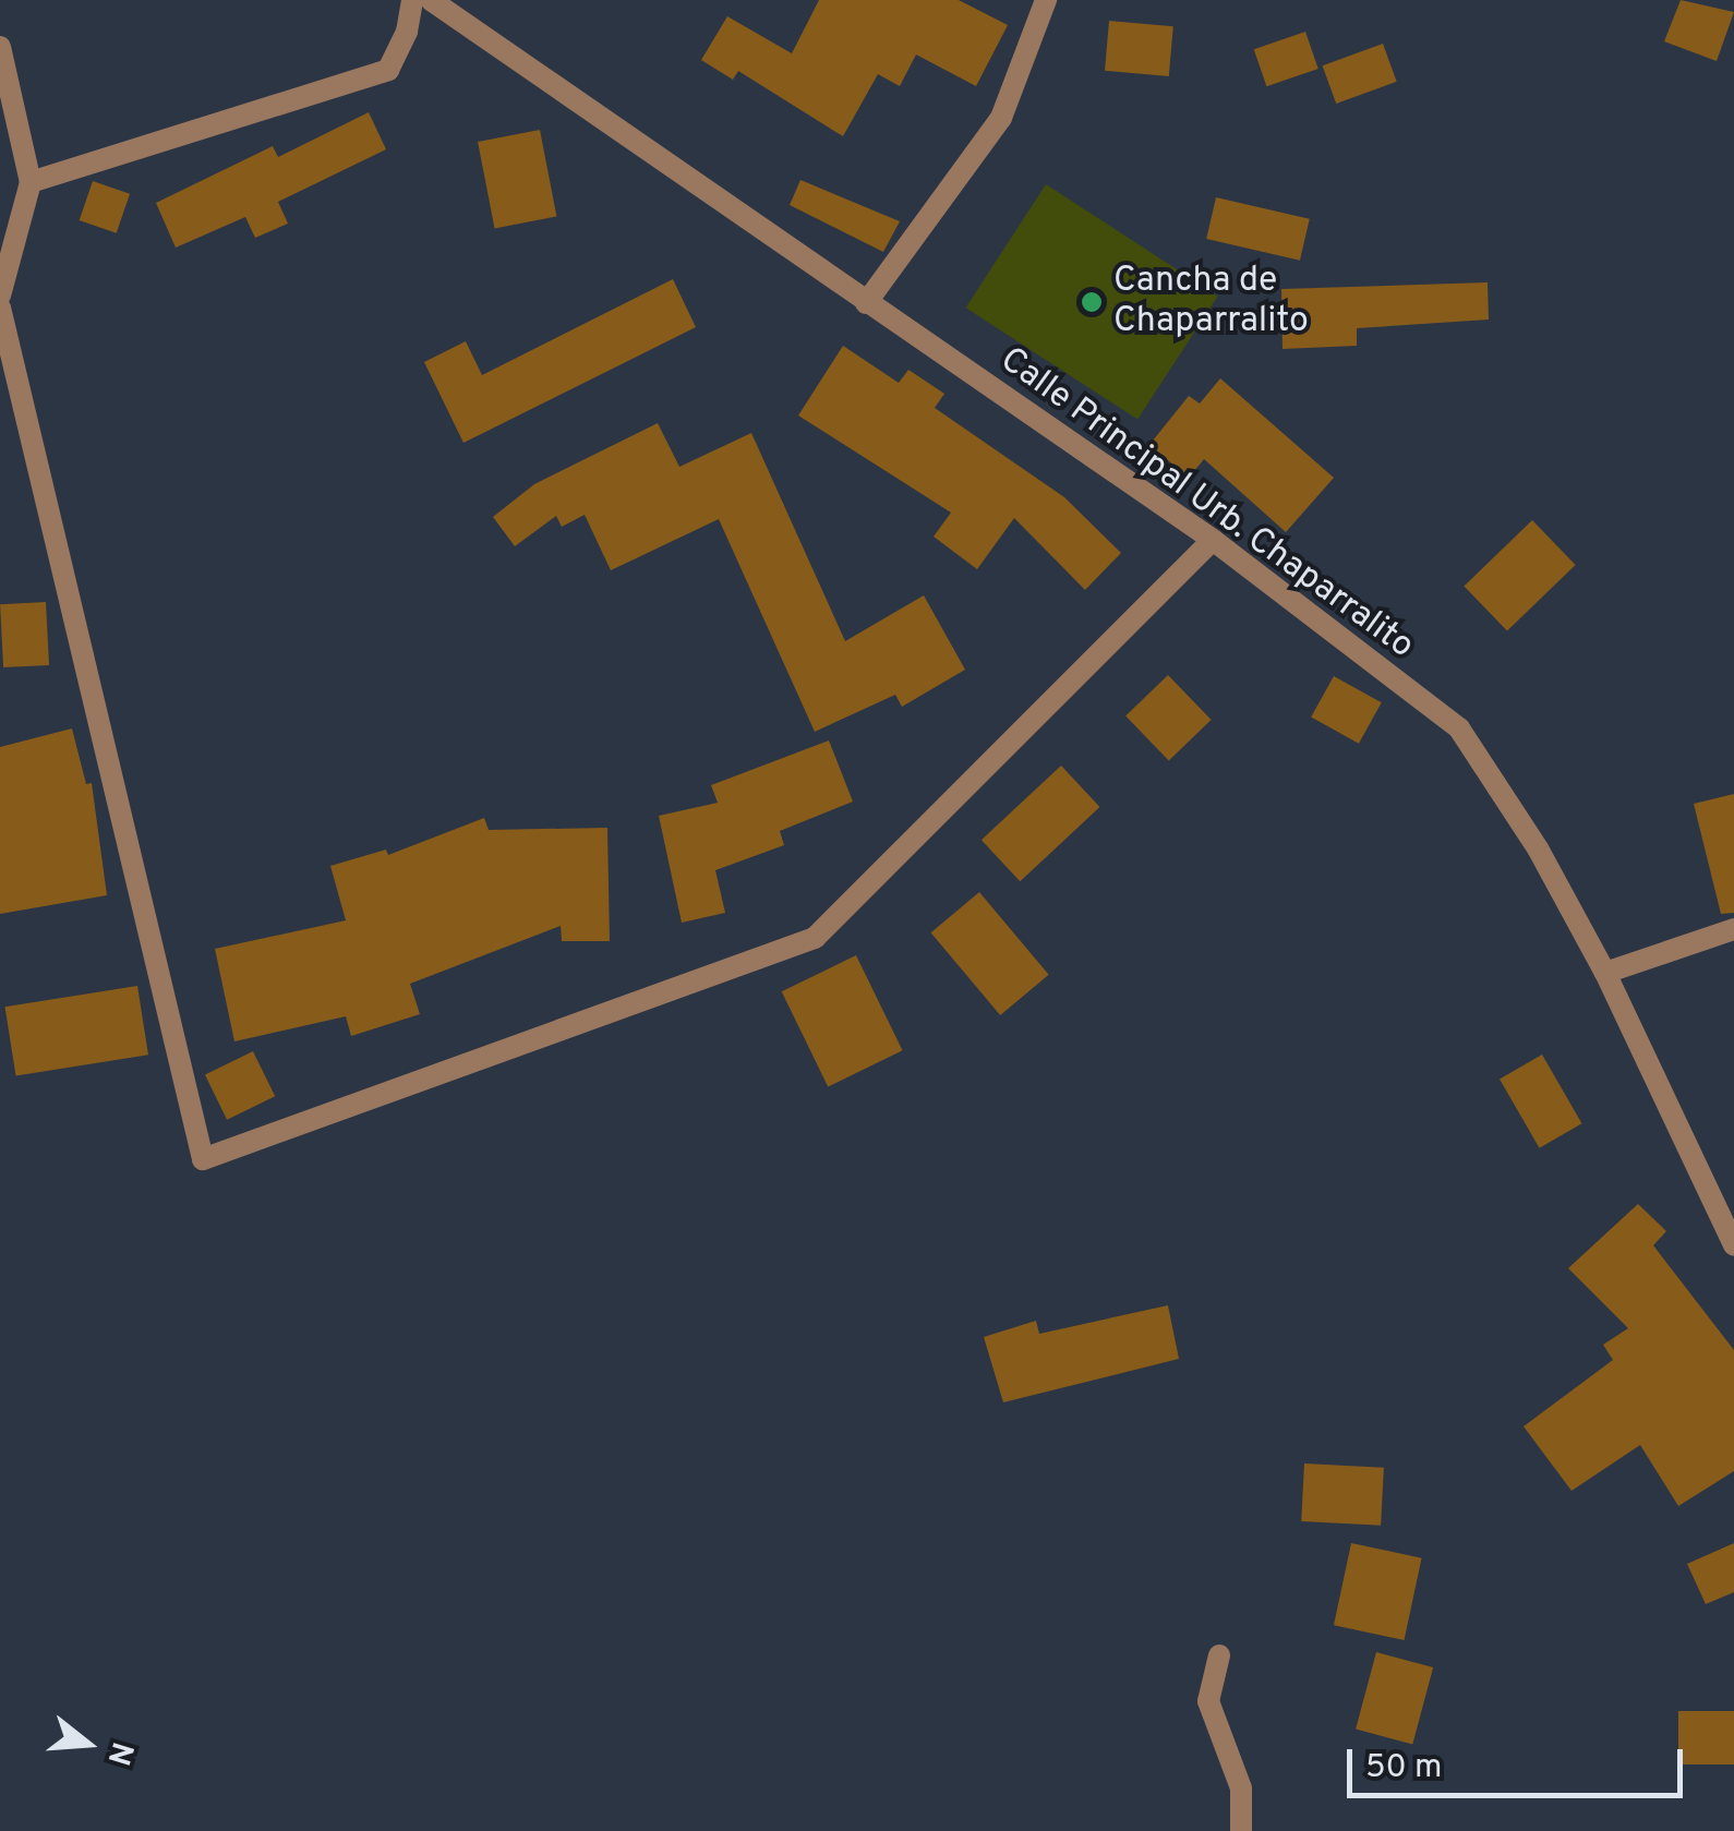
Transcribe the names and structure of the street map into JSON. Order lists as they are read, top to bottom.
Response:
{
  "streets": {
    "street": ["Calle Principal Urb. Chaparralito"]
  },
  "places": ["Cancha de Chaparralito"],
  "scale_bar": "50 m",
  "north": "right"
}
